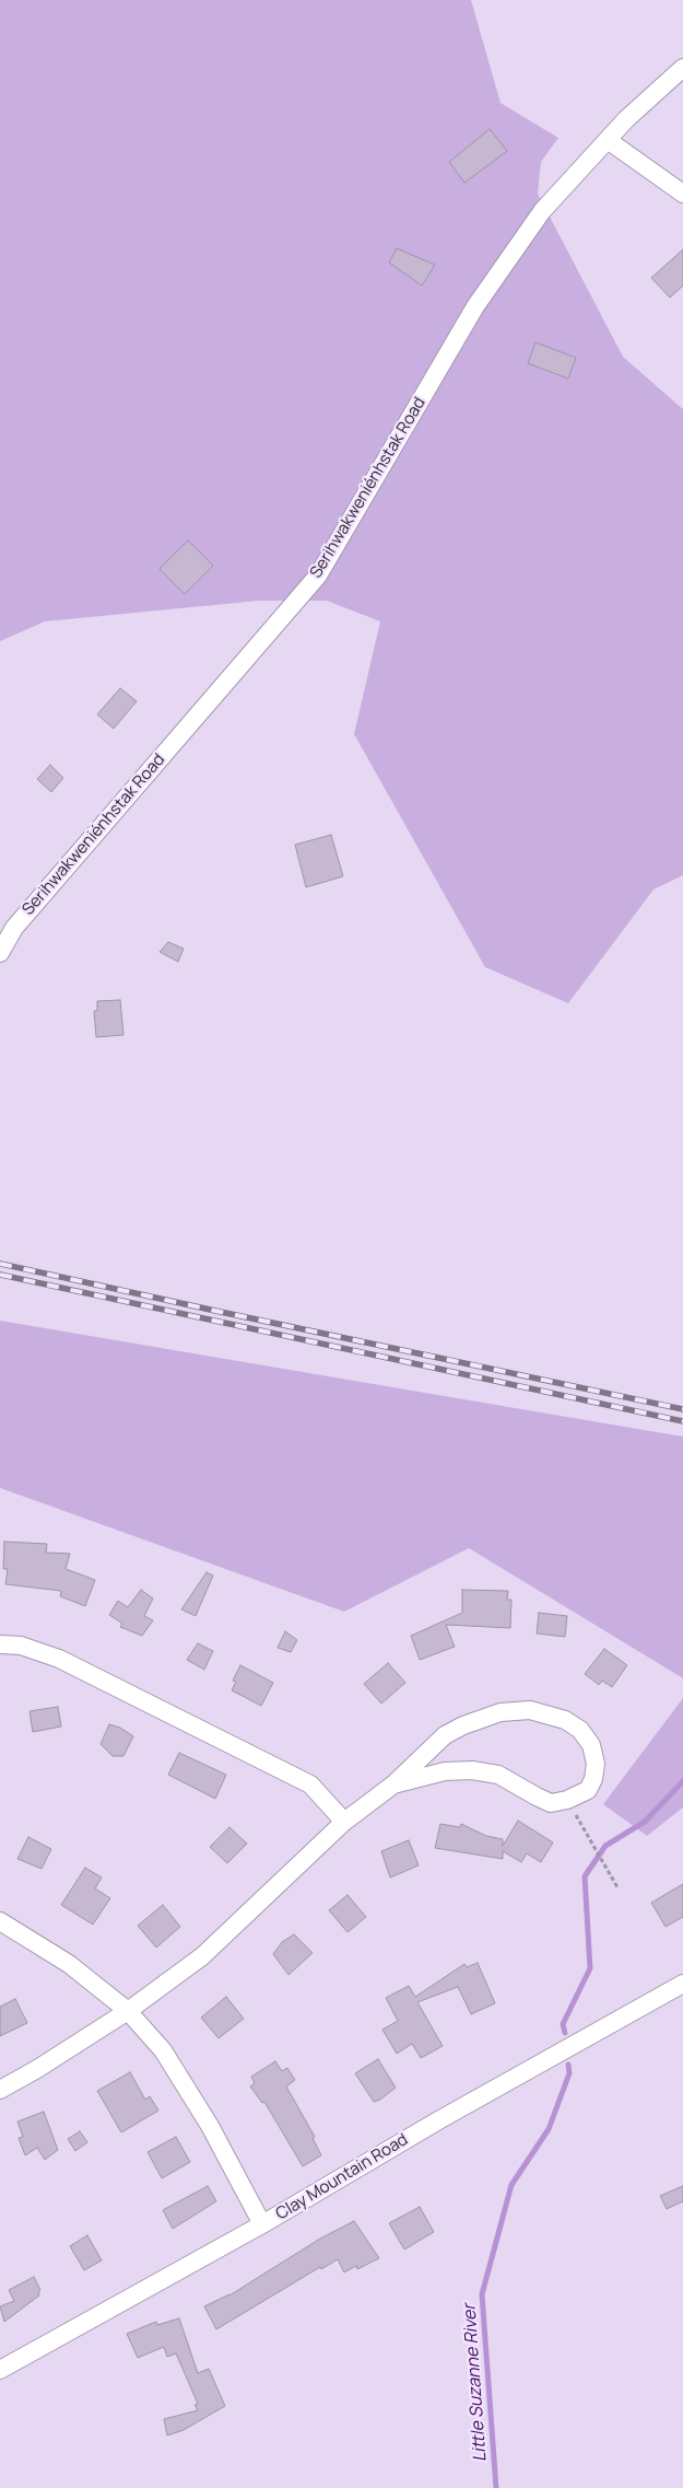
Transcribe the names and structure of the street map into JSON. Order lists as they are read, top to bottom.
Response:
{
  "streets": {
    "street": ["Serihwakweniénhstak Road", "Clay Mountain Road"]
  },
  "water": ["Little Suzanne River"]
}
